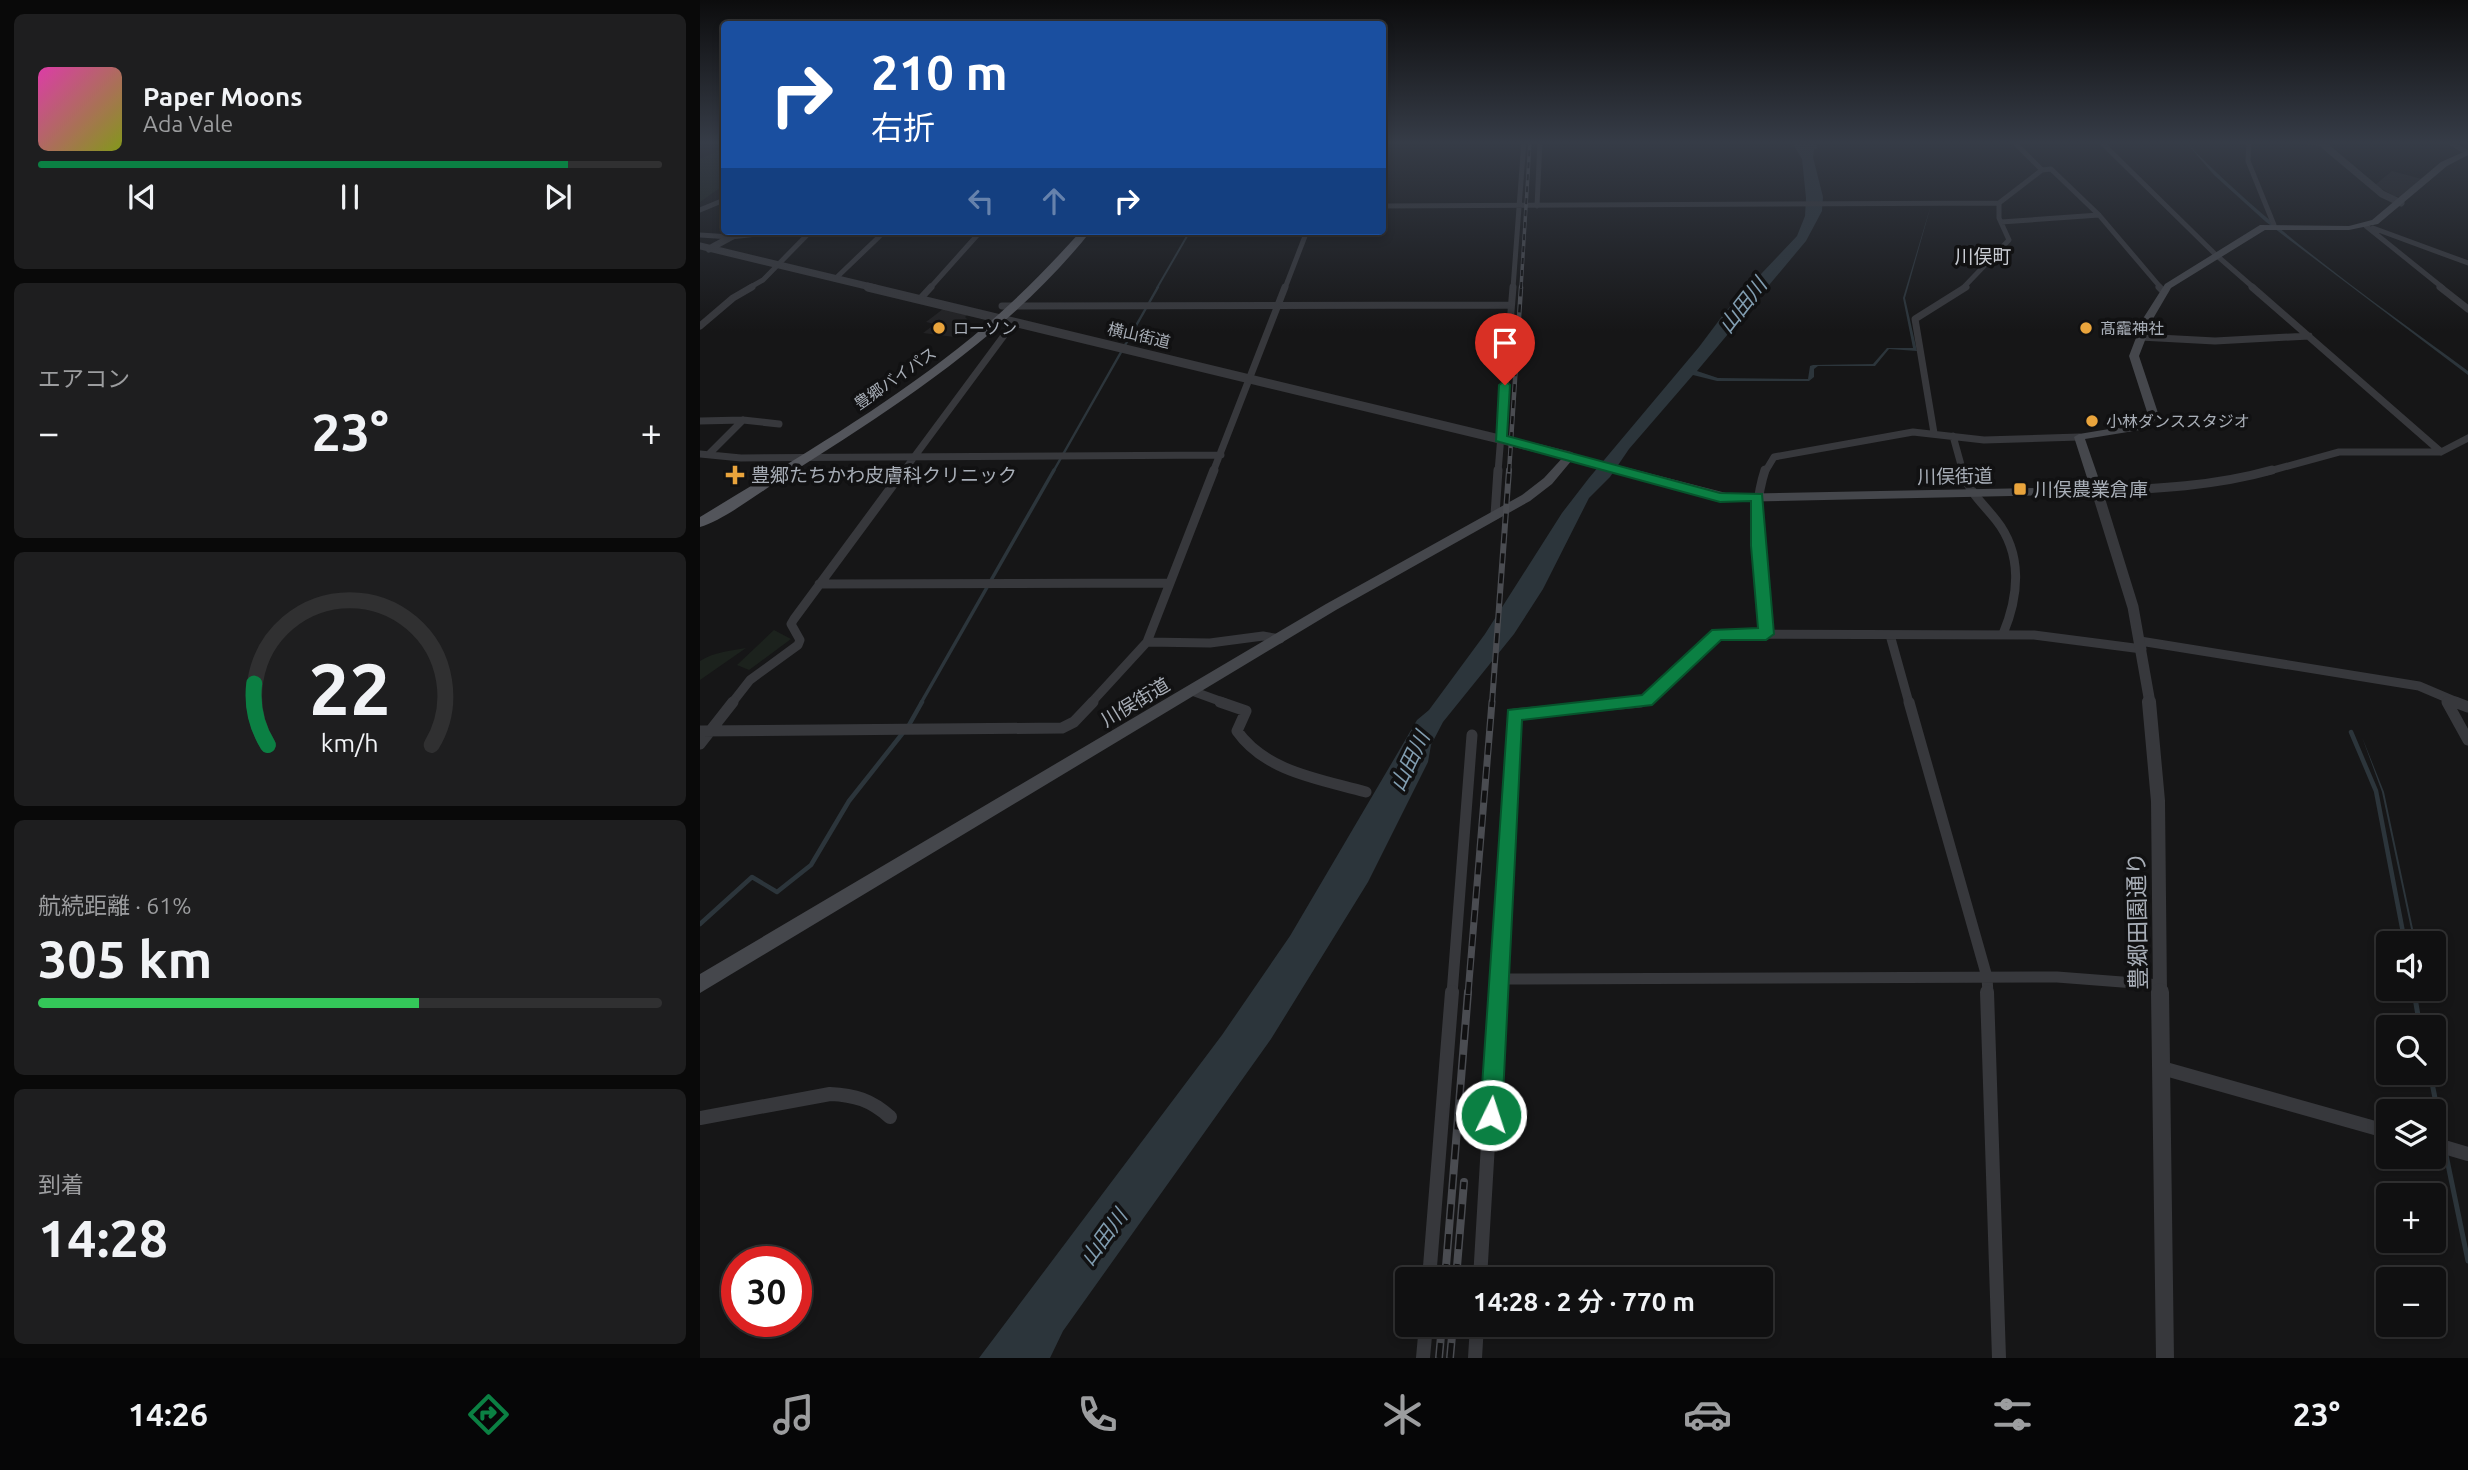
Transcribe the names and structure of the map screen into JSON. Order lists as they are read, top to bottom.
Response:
{
  "streets": {
    "main road": ["豊郷バイパス", "川俣街道"],
    "street": ["横山街道", "豊郷田園通り"]
  },
  "crossings": [
    ["横山街道", "豊郷バイパス"],
    ["横山街道", "川俣街道"],
    ["川俣街道", "豊郷田園通り"]
  ],
  "districts": ["川俣町"],
  "water": ["山田川"],
  "places": {
    "other": ["ローソン", "髙靇神社", "小林ダンススタジオ"],
    "health": ["豊郷たちかわ皮膚科クリニック"],
    "transit": ["川俣農業倉庫"]
  },
  "page": {
    "turn": ["210 m", "右折"],
    "song": ["Paper Moons", "Ada Vale"],
    "tile": [
      "エアコン",
      ["航続距離 · 61%", "305 km"],
      ["到着", "14:28"]
    ],
    "heat": ["−", "23°", "+"],
    "map_buttons": ["+", "−"],
    "limit": "30",
    "trip": "14:28 · 2 分 · 770 m",
    "tabs": ["14:26", "23°"],
    "gauge": ["22", "km/h"]
  }
}
